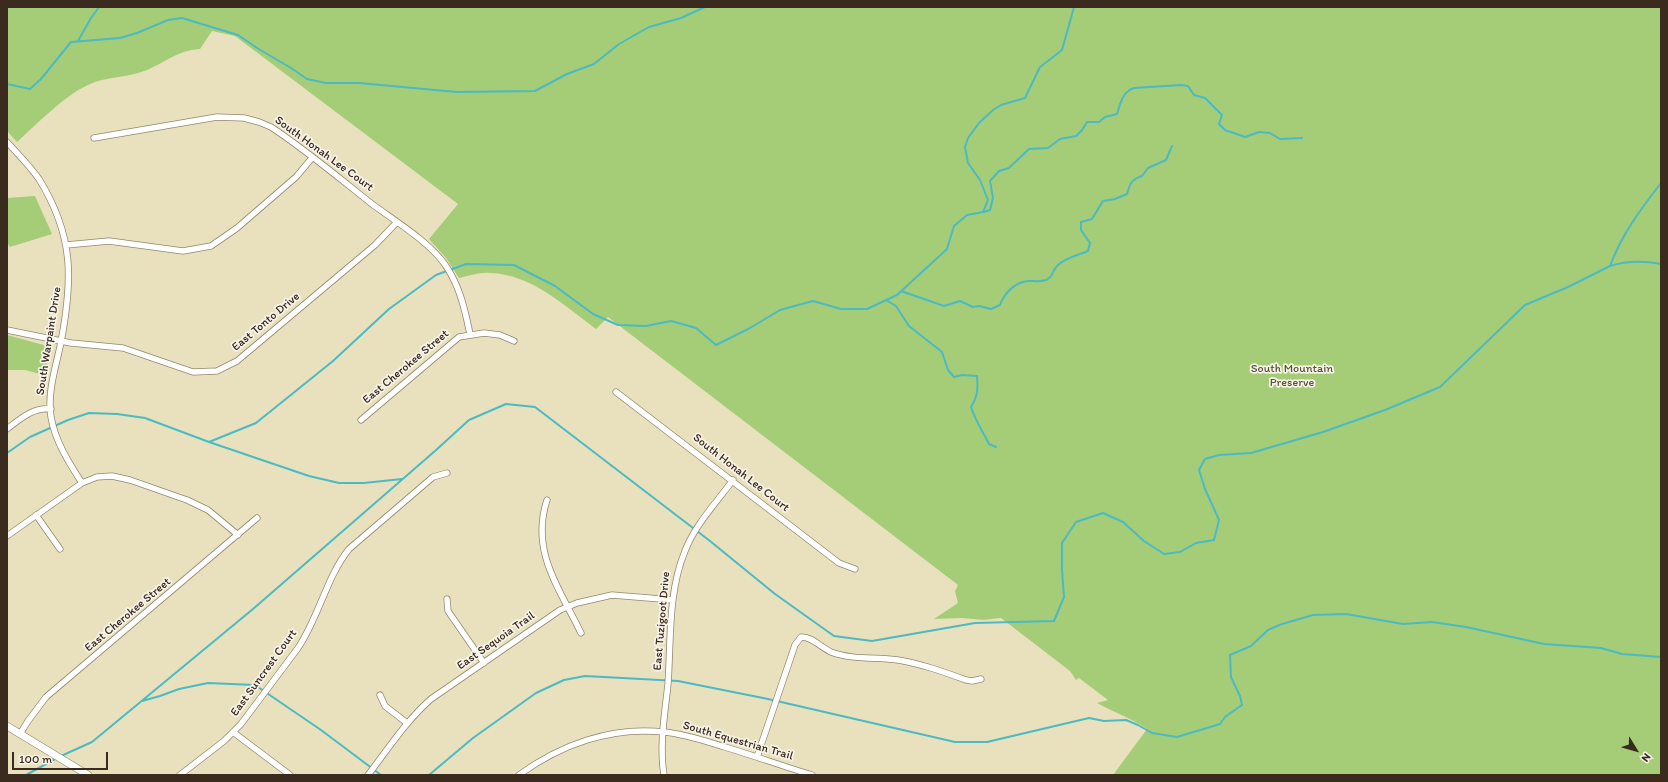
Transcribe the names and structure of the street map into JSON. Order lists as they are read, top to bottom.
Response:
{
  "streets": {
    "street": [
      "South Honah Lee Court",
      "East Tonto Drive",
      "South Warpaint Drive",
      "East Cherokee Street",
      "East Tuzigoot Drive",
      "East Sequoia Trail",
      "East Suncrest Court",
      "South Equestrian Trail"
    ]
  },
  "crossings": [
    ["South Honah Lee Court", "East Tonto Drive"],
    ["South Honah Lee Court", "East Cherokee Street"],
    ["South Honah Lee Court", "East Tuzigoot Drive"],
    ["East Tonto Drive", "South Warpaint Drive"],
    ["East Tuzigoot Drive", "East Sequoia Trail"],
    ["East Tuzigoot Drive", "South Equestrian Trail"]
  ],
  "parks": ["South Mountain Preserve"],
  "scale_bar": "100 m",
  "north": "bottom right"
}
